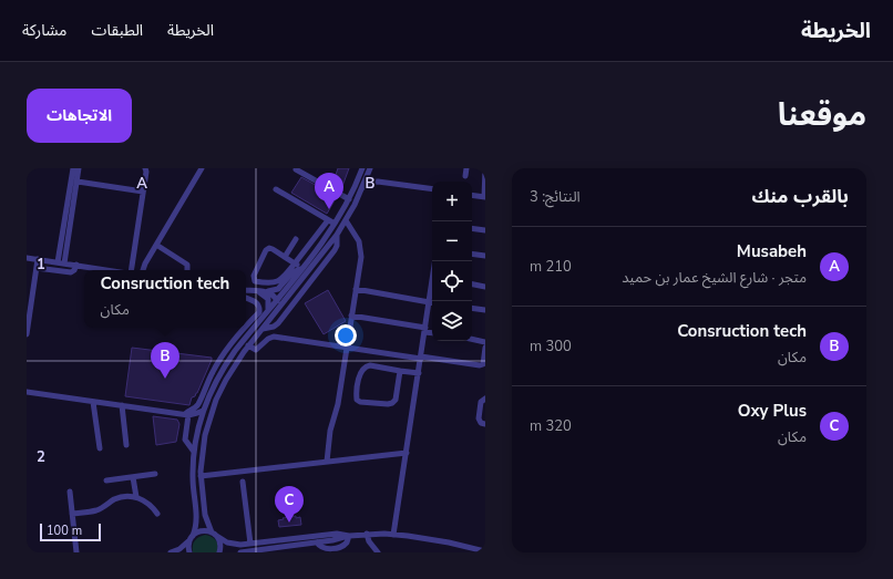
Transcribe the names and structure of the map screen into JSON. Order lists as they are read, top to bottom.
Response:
{
  "scale_bar": "100 m",
  "page": {
    "header": "الخريطة",
    "nav": ["الخريطة", "الطبقات", "مشاركة"],
    "title": "موقعنا",
    "buttons": "الاتجاهات",
    "heading": ["بالقرب منك", "النتائج: 3"],
    "pins": ["A", "B", "C"],
    "map_buttons": ["+", "−"],
    "list": [
      {
        "mark": "A",
        "name": "Musabeh",
        "note": "متجر · شارع الشيخ عمار بن حميد",
        "value": "210 m"
      },
      {
        "mark": "B",
        "name": "Consruction tech",
        "note": "مكان",
        "value": "300 m"
      },
      {
        "mark": "C",
        "name": "Oxy Plus",
        "note": "مكان",
        "value": "320 m"
      }
    ],
    "popup": ["Consruction tech", "مكان"],
    "scale": "100 m"
  },
  "grid": {
    "columns": ["A", "B"],
    "rows": ["1", "2"]
  }
}
